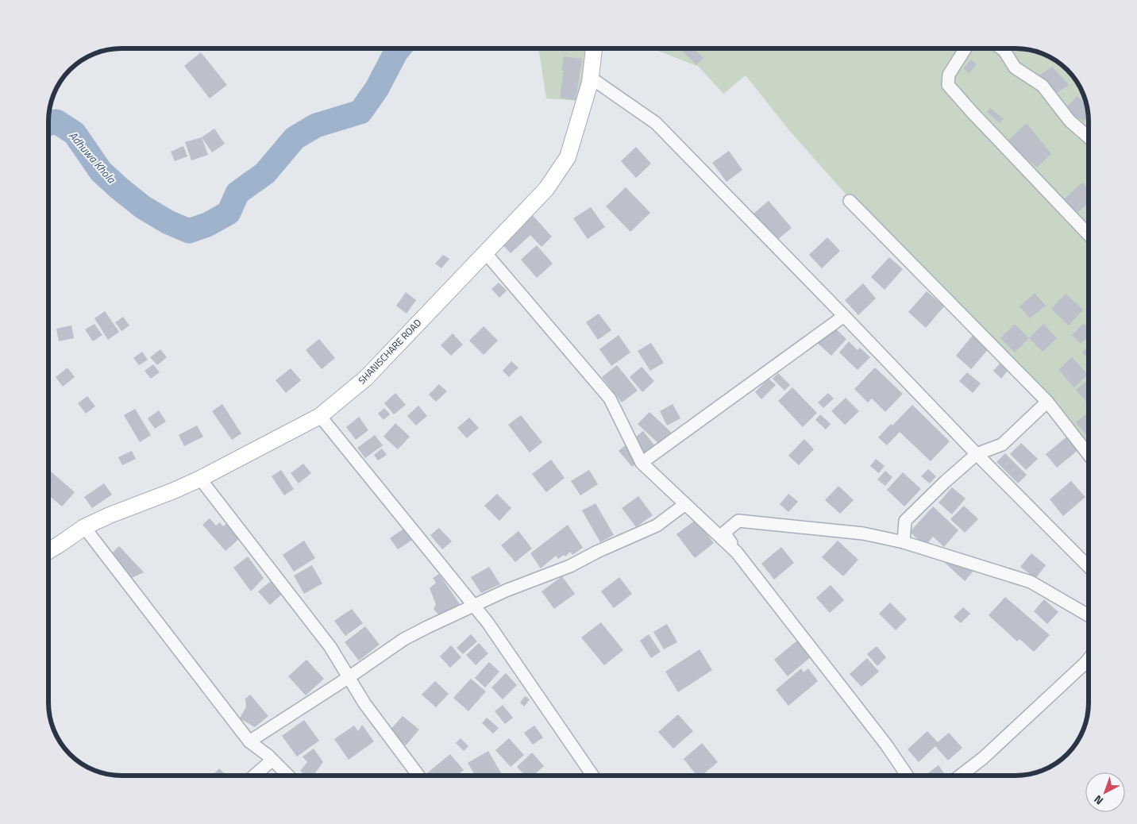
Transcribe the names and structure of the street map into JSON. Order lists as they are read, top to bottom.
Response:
{
  "streets": {
    "street": ["SHANISCHARE ROAD"]
  },
  "water": ["Adhuwa Khola"],
  "north": "bottom left"
}
